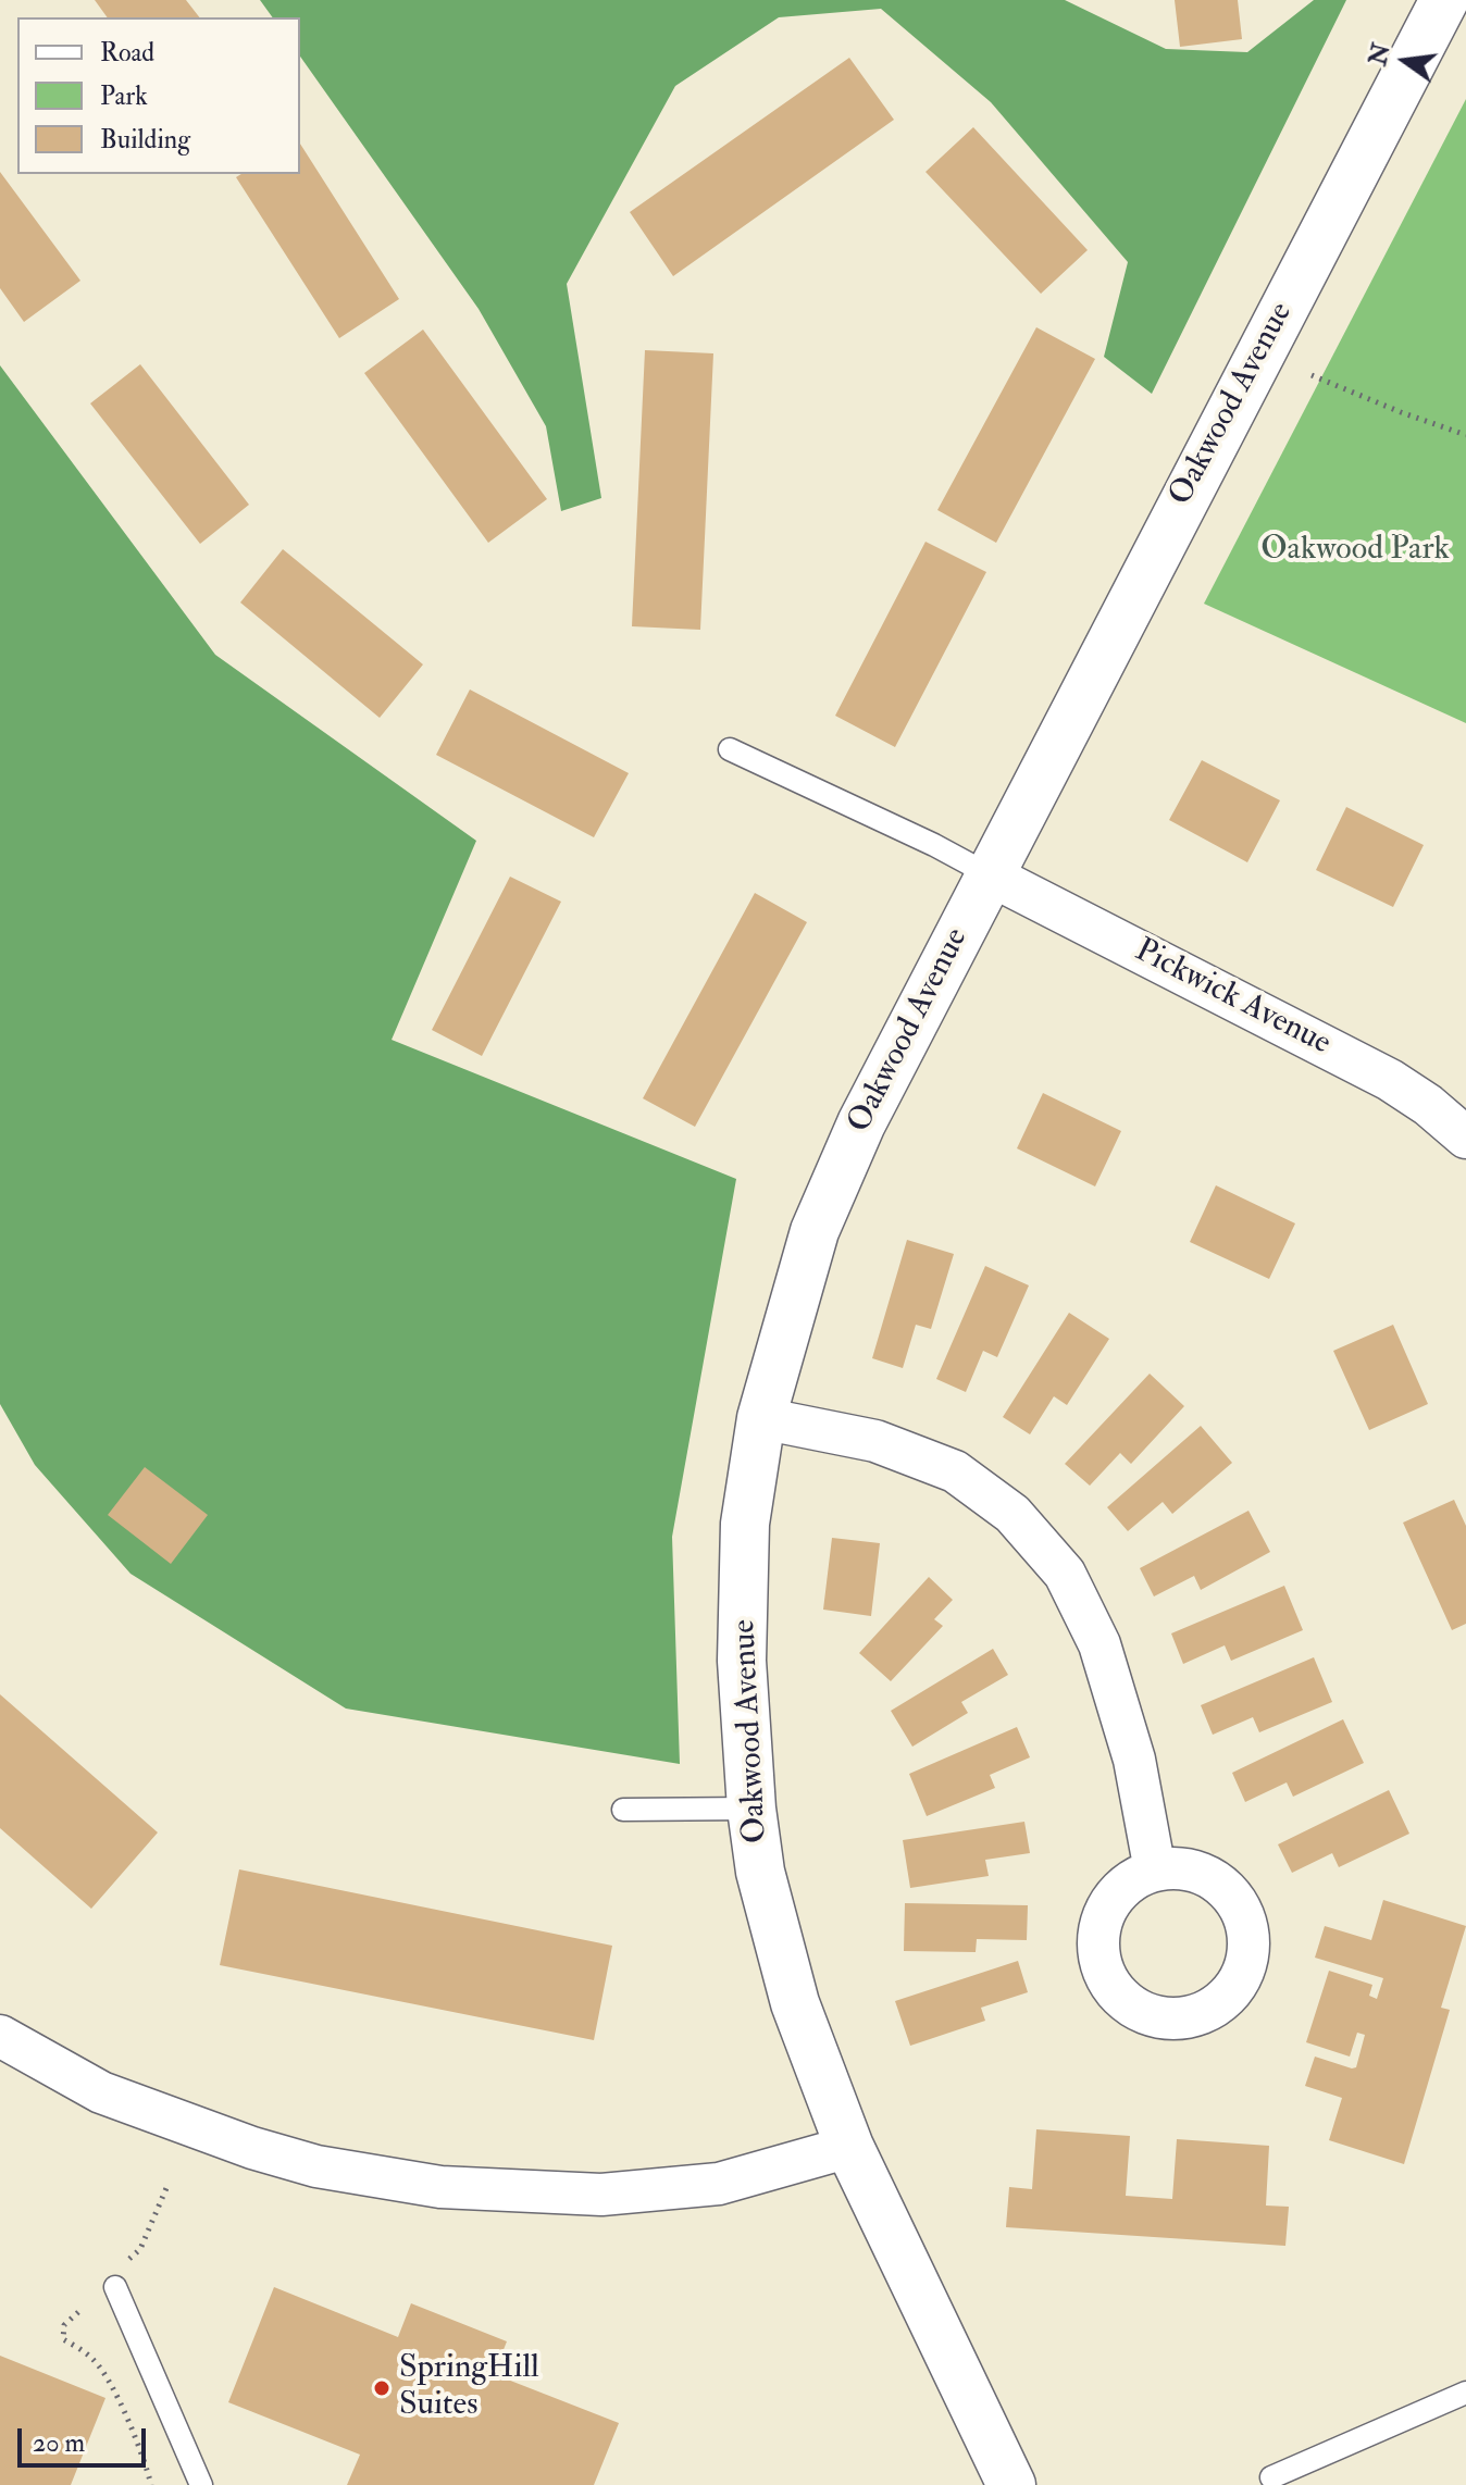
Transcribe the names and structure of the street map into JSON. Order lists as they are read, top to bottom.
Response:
{
  "streets": {
    "street": ["Oakwood Avenue", "Pickwick Avenue"]
  },
  "crossings": [
    ["Oakwood Avenue", "Pickwick Avenue"]
  ],
  "parks": ["Oakwood Park"],
  "places": ["SpringHill Suites"],
  "legend": ["Road", "Park", "Building"],
  "scale_bar": "20 m",
  "north": "left"
}
